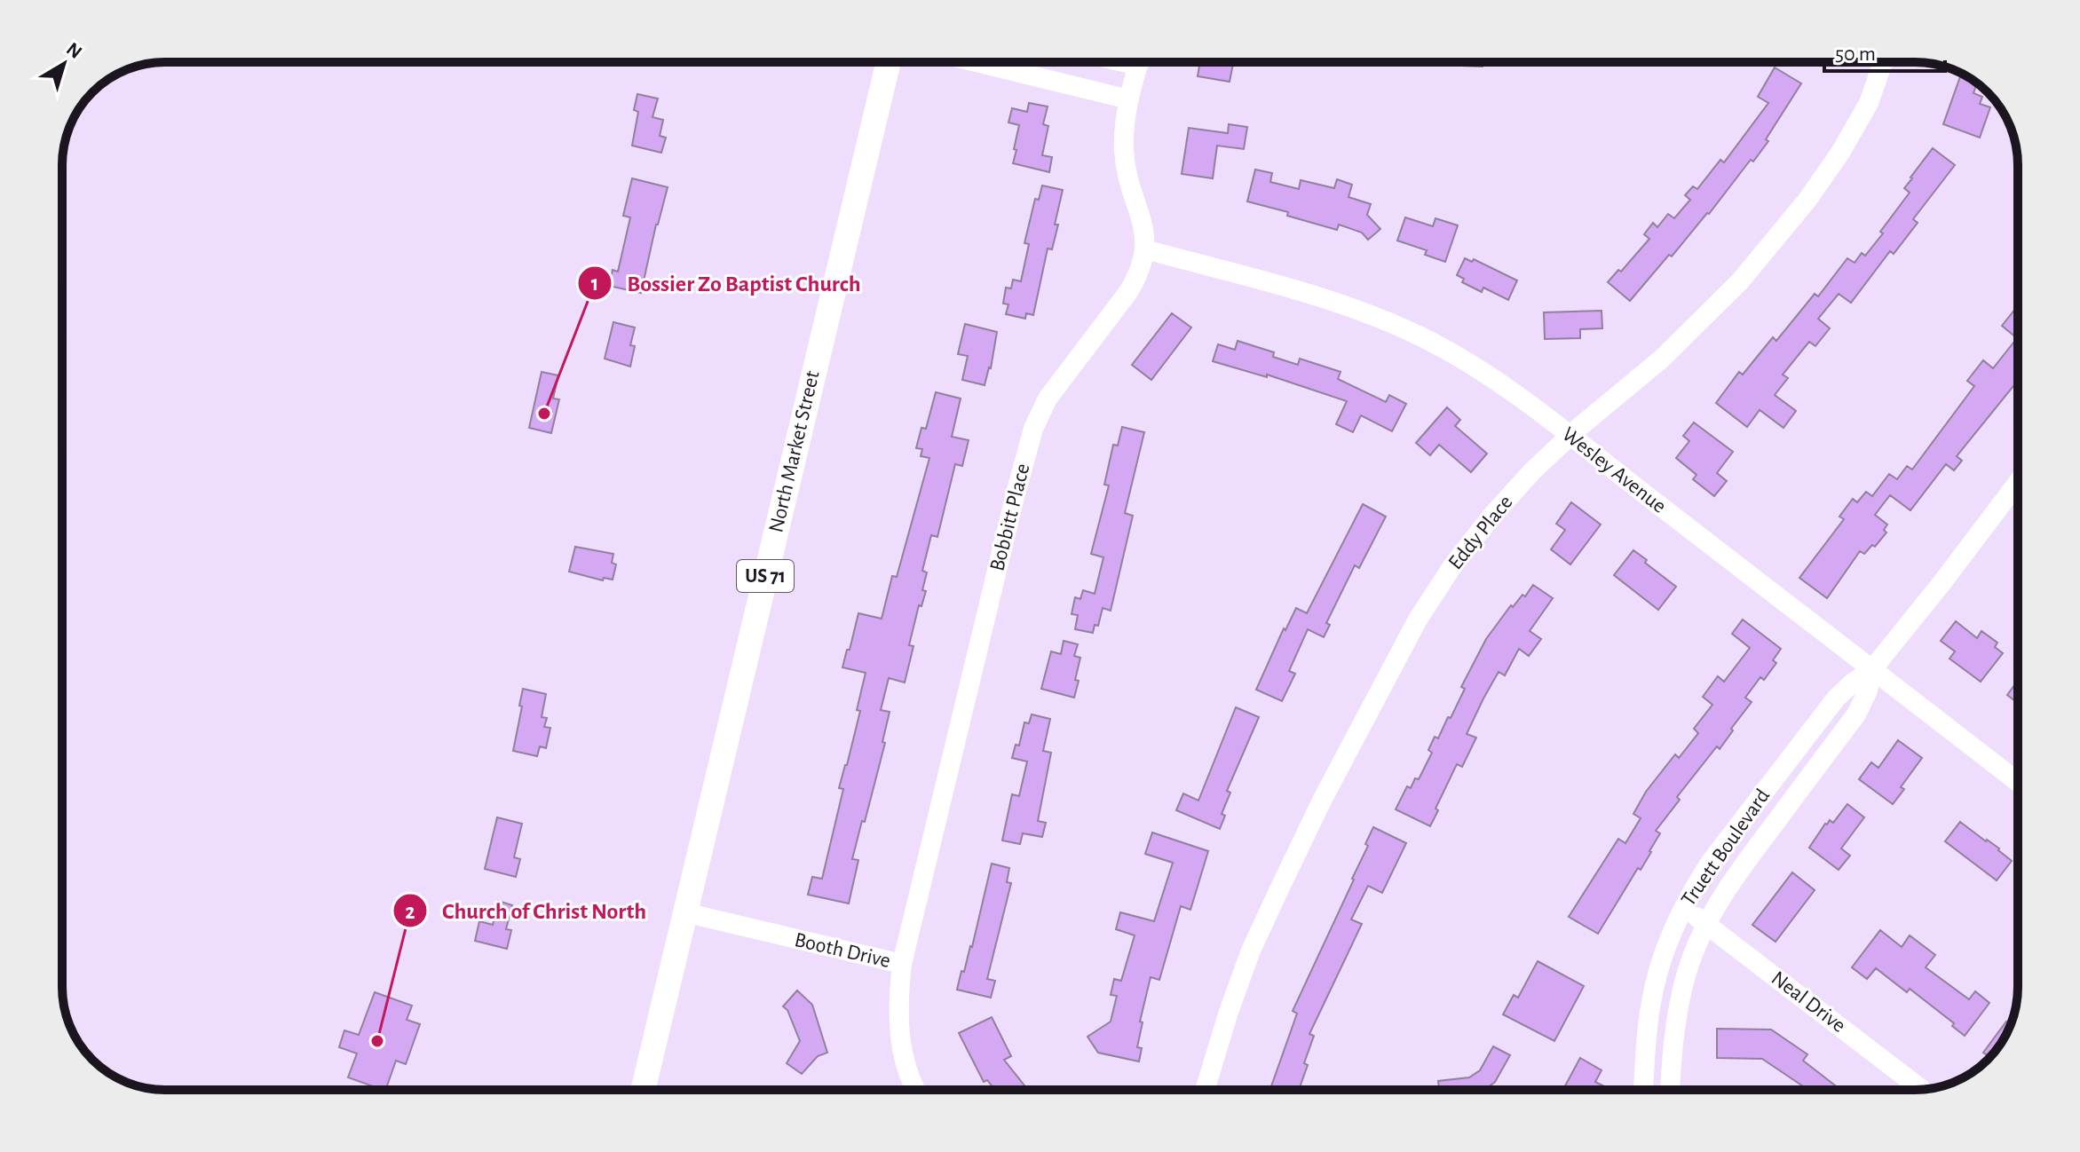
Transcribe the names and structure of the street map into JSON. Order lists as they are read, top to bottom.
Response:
{
  "streets": {
    "main road": ["North Market Street", "US 71"],
    "street": [
      "Wesley Avenue",
      "Bobbitt Place",
      "Eddy Place",
      "Truett Boulevard",
      "Booth Drive",
      "Neal Drive"
    ]
  },
  "crossings": [
    ["North Market Street", "Booth Drive"],
    ["Wesley Avenue", "Bobbitt Place"],
    ["Wesley Avenue", "Eddy Place"],
    ["Wesley Avenue", "Truett Boulevard"],
    ["Bobbitt Place", "Booth Drive"],
    ["Truett Boulevard", "Neal Drive"]
  ],
  "places": ["Bossier Zo Baptist Church", "Church of Christ North"],
  "scale_bar": "50 m",
  "north": "top right"
}
